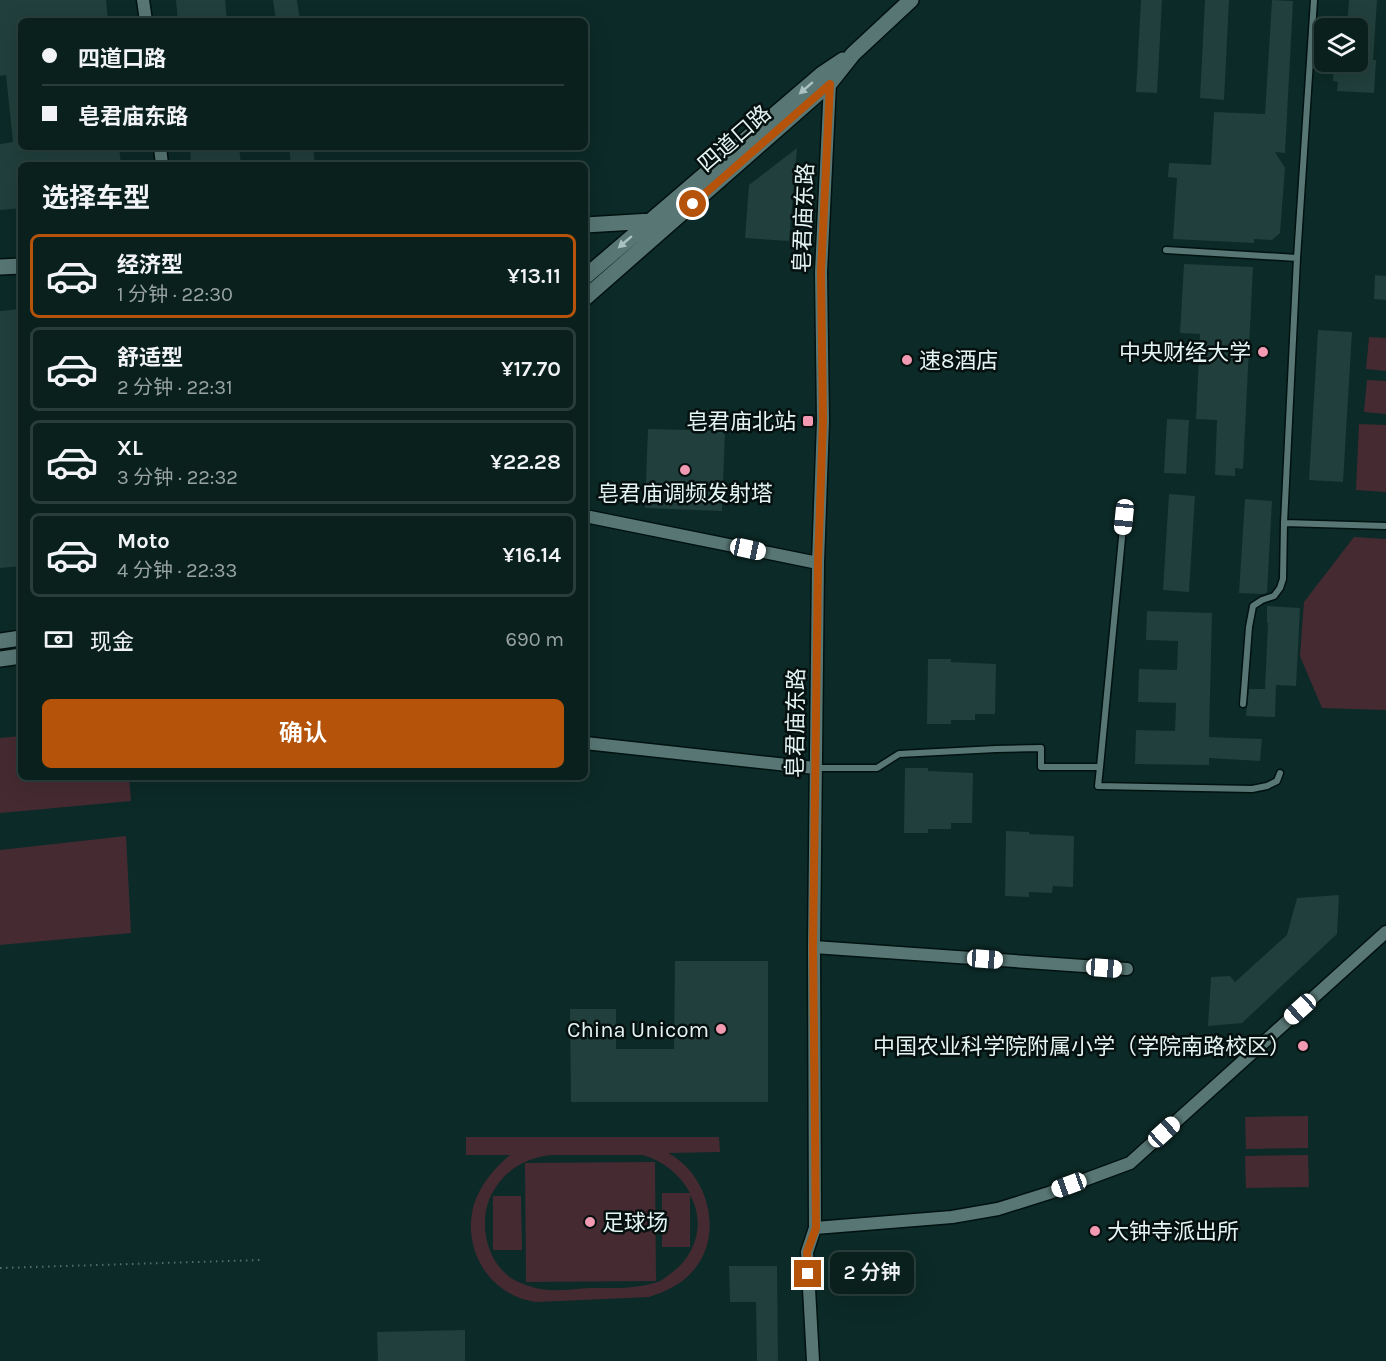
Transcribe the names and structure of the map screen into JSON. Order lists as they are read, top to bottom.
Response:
{
  "streets": {
    "street": ["四道口路", "皂君庙东路"]
  },
  "crossings": [
    ["四道口路", "皂君庙东路"]
  ],
  "places": {
    "other": [
      "中央财经大学",
      "速8酒店",
      "皂君庙调频发射塔",
      "China Unicom",
      "中国农业科学院附属小学（学院南路校区）",
      "足球场",
      "大钟寺派出所"
    ],
    "transit": ["皂君庙北站"]
  },
  "page": {
    "banner": ["四道口路", "皂君庙东路"],
    "heading": "选择车型",
    "list": [
      {
        "name": "经济型",
        "note": "1 分钟 · 22:30",
        "value": "¥13.11"
      },
      {
        "name": "舒适型",
        "note": "2 分钟 · 22:31",
        "value": "¥17.70"
      },
      {
        "name": "XL",
        "note": "3 分钟 · 22:32",
        "value": "¥22.28"
      },
      {
        "name": "Moto",
        "note": "4 分钟 · 22:33",
        "value": "¥16.14"
      }
    ],
    "pay": ["现金", "690 m"],
    "buttons": "确认",
    "bubble": "2 分钟"
  }
}
